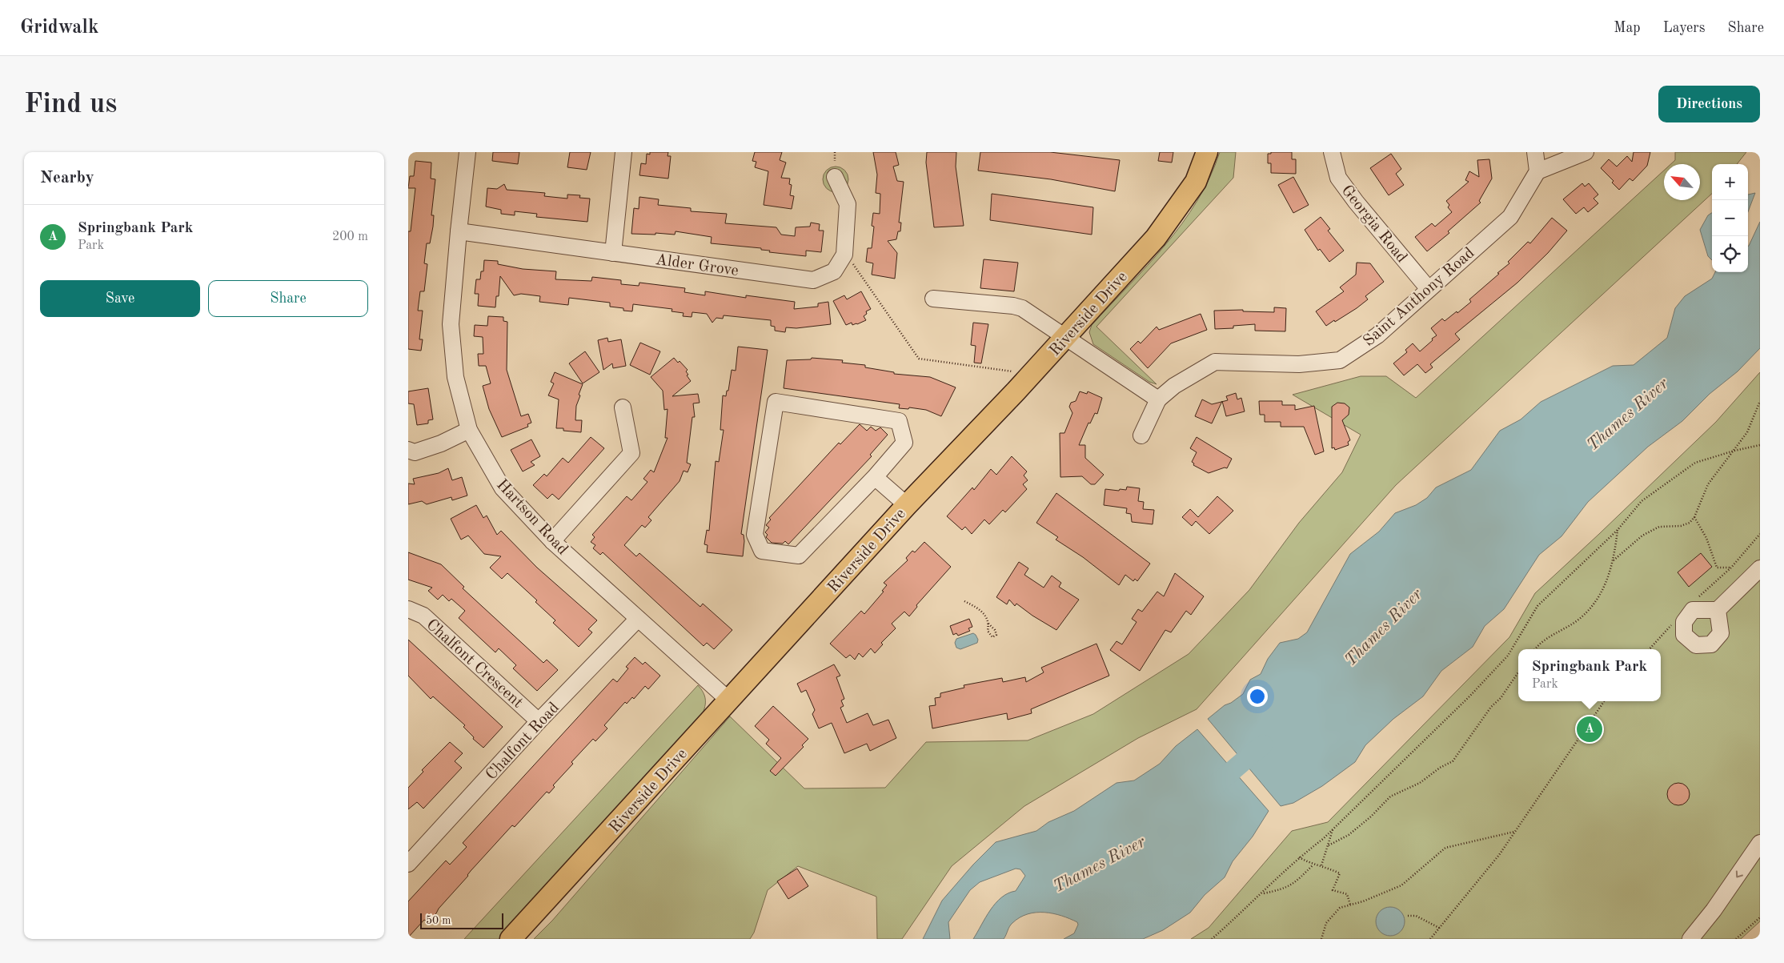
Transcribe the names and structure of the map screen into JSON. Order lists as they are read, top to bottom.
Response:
{
  "streets": {
    "main road": ["Riverside Drive"],
    "street": [
      "Georgia Road",
      "Alder Grove",
      "Saint Anthony Road",
      "Hartson Road",
      "Chalfont Crescent",
      "Chalfont Road"
    ]
  },
  "crossings": [
    ["Georgia Road", "Saint Anthony Road"],
    ["Alder Grove", "Hartson Road"],
    ["Riverside Drive", "Hartson Road"],
    ["Hartson Road", "Chalfont Road"],
    ["Chalfont Crescent", "Chalfont Road"]
  ],
  "water": ["Thames River"],
  "scale_bar": "50 m",
  "north": "top left",
  "page": {
    "header": "Gridwalk",
    "nav": ["Map", "Layers", "Share"],
    "buttons": [
      "Directions",
      ["Save", "Share"]
    ],
    "title": "Find us",
    "heading": "Nearby",
    "map_buttons": ["+", "−"],
    "list": [
      {
        "mark": "A",
        "name": "Springbank Park",
        "note": "Park",
        "value": "200 m"
      }
    ],
    "popup": ["Springbank Park", "Park"],
    "pins": "A",
    "scale": "50 m"
  }
}
